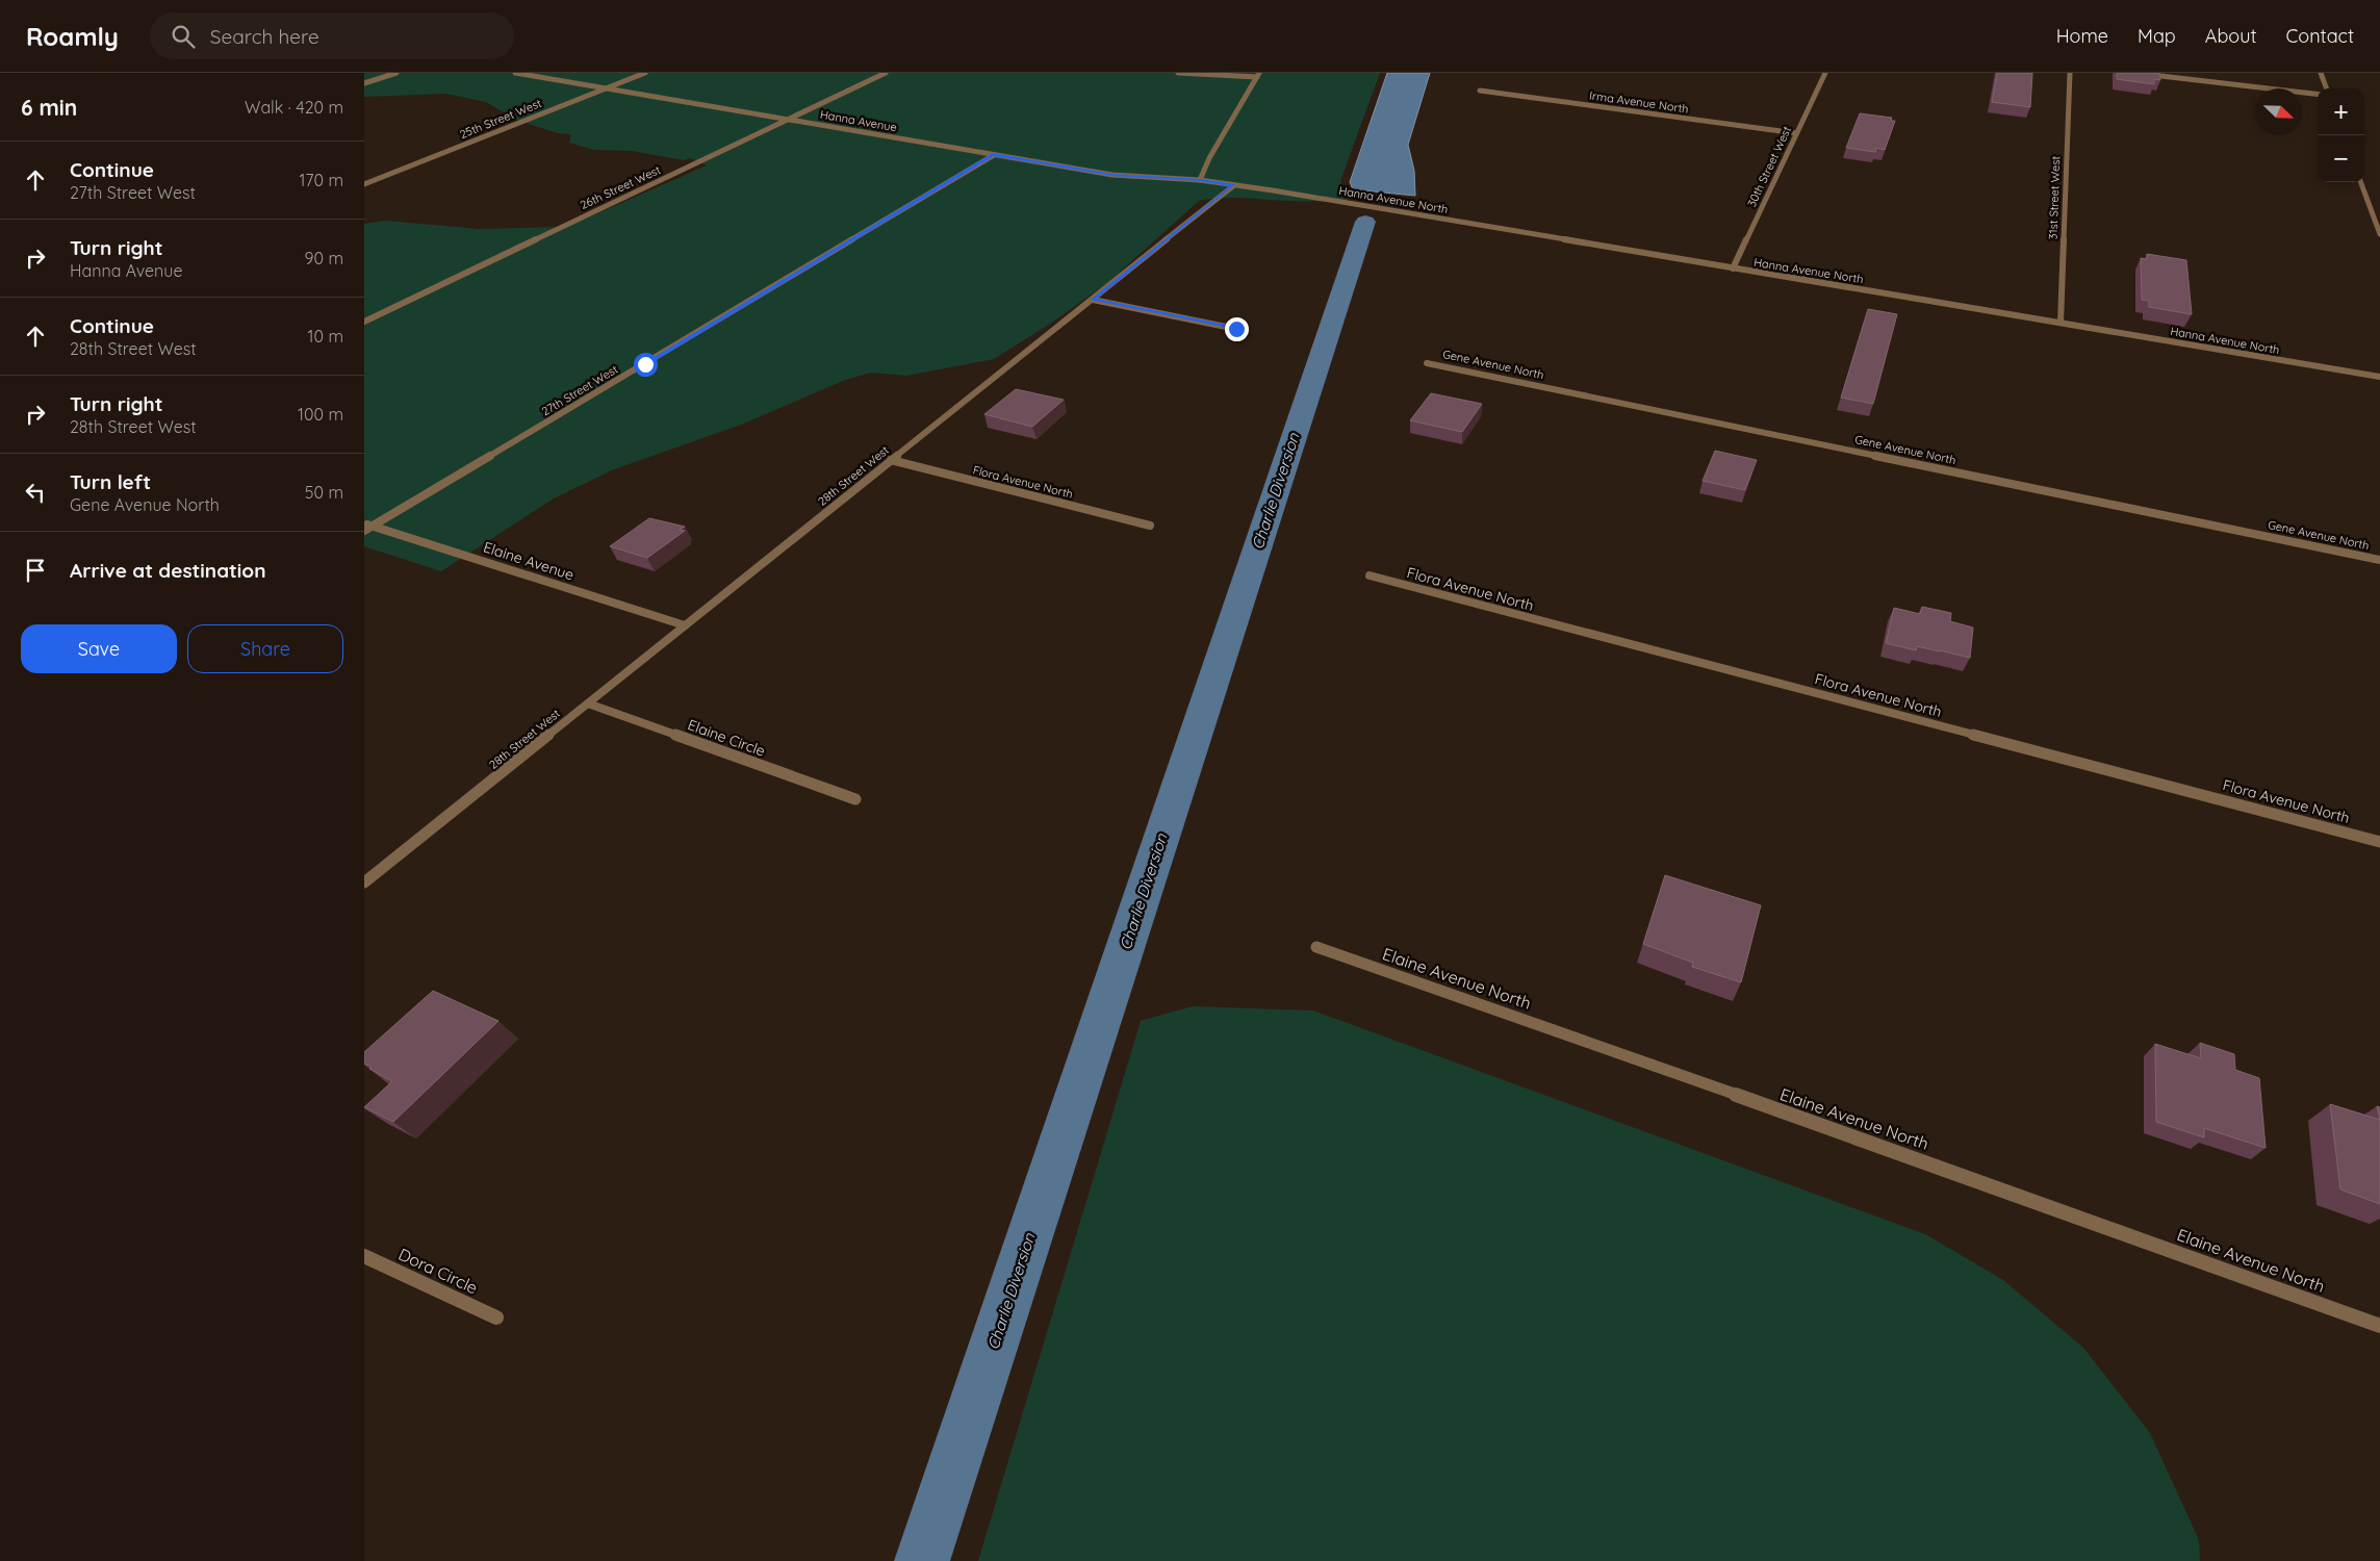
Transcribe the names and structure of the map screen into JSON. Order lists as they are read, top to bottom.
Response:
{
  "streets": {
    "street": [
      "Irma Avenue North",
      "25th Street West",
      "Hanna Avenue",
      "30th Street West",
      "26th Street West",
      "31st Street West",
      "Hanna Avenue North",
      "Gene Avenue North",
      "27th Street West",
      "28th Street West",
      "Flora Avenue North",
      "Elaine Avenue",
      "Elaine Circle",
      "Elaine Avenue North",
      "Dora Circle"
    ]
  },
  "crossings": [
    ["Irma Avenue North", "30th Street West"],
    ["25th Street West", "Hanna Avenue"],
    ["Hanna Avenue", "26th Street West"],
    ["Hanna Avenue", "27th Street West"],
    ["30th Street West", "Hanna Avenue North"],
    ["31st Street West", "Hanna Avenue North"],
    ["Hanna Avenue North", "28th Street West"],
    ["27th Street West", "Elaine Avenue"],
    ["28th Street West", "Flora Avenue North"],
    ["28th Street West", "Elaine Avenue"],
    ["28th Street West", "Elaine Circle"]
  ],
  "water": ["Charlie Diversion"],
  "north": "bottom right",
  "page": {
    "header": "Roamly",
    "search": "Search here",
    "nav": [
      "Home",
      "Map",
      "About",
      "Contact"
    ],
    "heading": ["6 min", "Walk · 420 m"],
    "map_buttons": ["+", "−"],
    "list": [
      ["Continue", "27th Street West", "170 m"],
      ["Turn right", "Hanna Avenue", "90 m"],
      ["Continue", "28th Street West", "10 m"],
      ["Turn right", "28th Street West", "100 m"],
      ["Turn left", "Gene Avenue North", "50 m"],
      "Arrive at destination"
    ],
    "buttons": ["Save", "Share"]
  }
}
